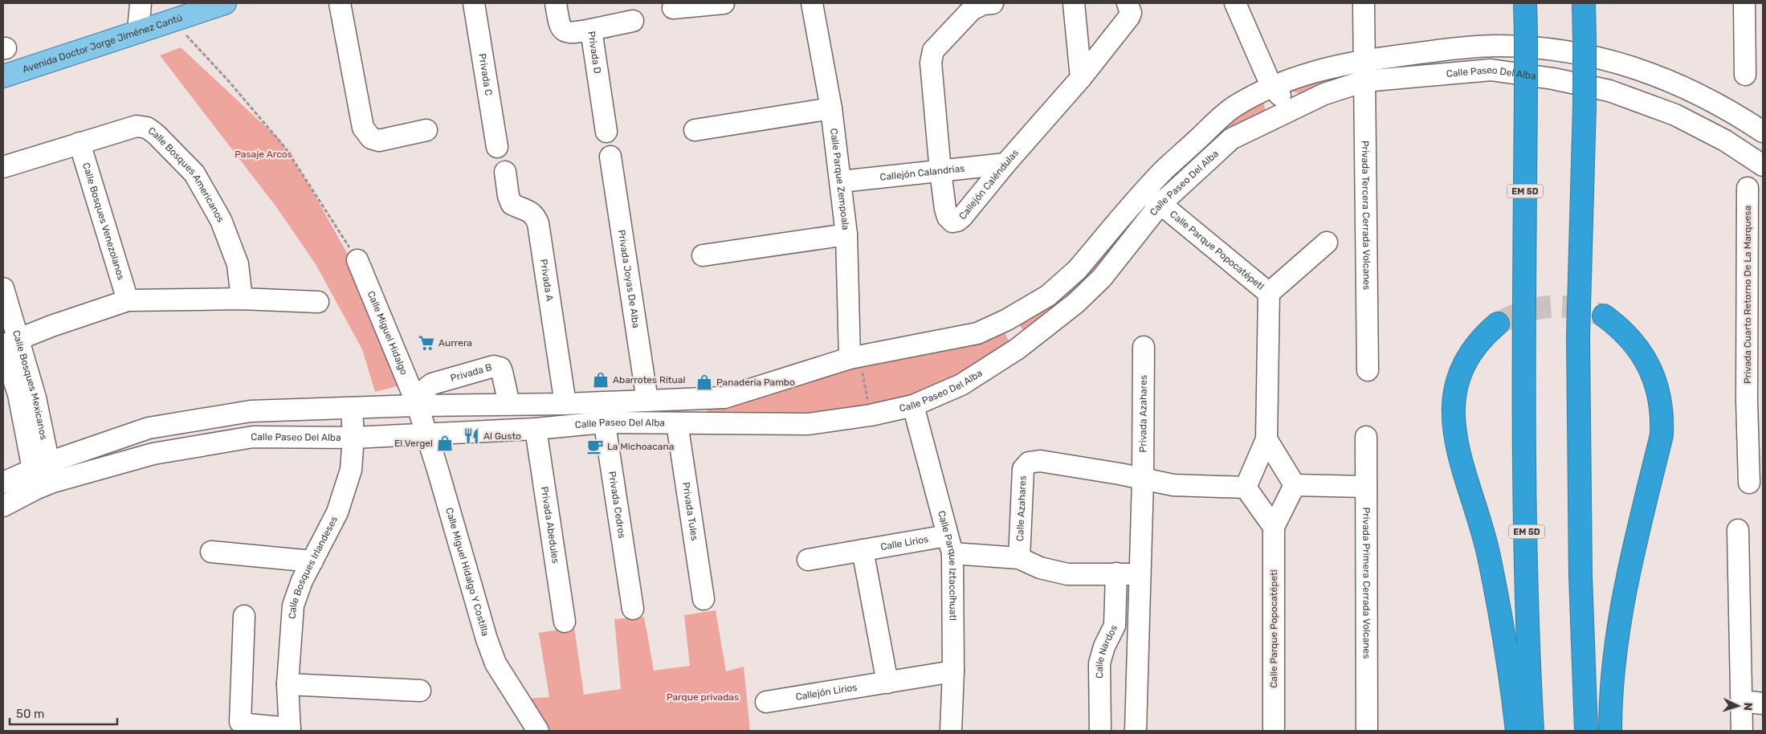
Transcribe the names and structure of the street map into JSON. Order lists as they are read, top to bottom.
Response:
{
  "streets": {
    "highway": ["EM 5D"],
    "main road": ["Avenida Doctor Jorge Jiménez Cantú"],
    "street": [
      "Privada D",
      "Privada C",
      "Calle Paseo Del Alba",
      "Callejón Calandrias",
      "Calle Bosques Americanos",
      "Calle Parque Zempoala",
      "Callejón Caléndulas",
      "Privada Tercera Cerrada Volcanes",
      "Calle Bosques Venezolanos",
      "Calle Parque Popocatépetl",
      "Privada Joyas De Alba",
      "Privada A",
      "Privada Cuarto Retorno De La Marquesa",
      "Calle Miguel Hidalgo",
      "Privada B",
      "Calle Bosques Mexicanos",
      "Privada Azahares",
      "Privada Cedros",
      "Calle Azahares",
      "Privada Tules",
      "Privada Abedules",
      "Calle Lirios",
      "Calle Parque Iztaccíhuatl",
      "Calle Bosques Irlandeses",
      "Calle Miguel Hidalgo Y Costilla",
      "Privada Primera Cerrada Volcanes",
      "Calle Nardos",
      "Callejón Lirios"
    ]
  },
  "crossings": [
    ["Calle Paseo Del Alba", "Calle Parque Zempoala"],
    ["Calle Paseo Del Alba", "Privada Tercera Cerrada Volcanes"],
    ["Calle Paseo Del Alba", "Calle Parque Popocatépetl"],
    ["Calle Paseo Del Alba", "Privada Joyas De Alba"],
    ["Calle Paseo Del Alba", "Privada A"],
    ["Calle Paseo Del Alba", "Calle Miguel Hidalgo"],
    ["Calle Paseo Del Alba", "Privada B"],
    ["Calle Paseo Del Alba", "Calle Bosques Mexicanos"],
    ["Calle Paseo Del Alba", "Privada Cedros"],
    ["Calle Paseo Del Alba", "Privada Tules"],
    ["Calle Paseo Del Alba", "Privada Abedules"],
    ["Calle Paseo Del Alba", "Calle Parque Iztaccíhuatl"],
    ["Calle Paseo Del Alba", "Calle Bosques Irlandeses"],
    ["Calle Paseo Del Alba", "Calle Miguel Hidalgo Y Costilla"],
    ["Callejón Calandrias", "Calle Parque Zempoala"],
    ["Callejón Calandrias", "Callejón Caléndulas"],
    ["Calle Bosques Americanos", "Calle Bosques Venezolanos"],
    ["Calle Parque Popocatépetl", "Calle Azahares"],
    ["Calle Miguel Hidalgo", "Privada B"],
    ["Calle Miguel Hidalgo", "Calle Miguel Hidalgo Y Costilla"],
    ["Privada B", "Calle Miguel Hidalgo Y Costilla"],
    ["Privada Azahares", "Calle Azahares"],
    ["Calle Lirios", "Calle Parque Iztaccíhuatl"]
  ],
  "parks": ["Pasaje Arcos", "Parque privadas"],
  "places": {
    "supermarket": ["Aurrera"],
    "shop": ["Abarrotes Ritual", "Panadería Pambo", "El Vergel"],
    "restaurant": ["Al Gusto"],
    "cafe": ["La Michoacana"]
  },
  "scale_bar": "50 m",
  "north": "right"
}
